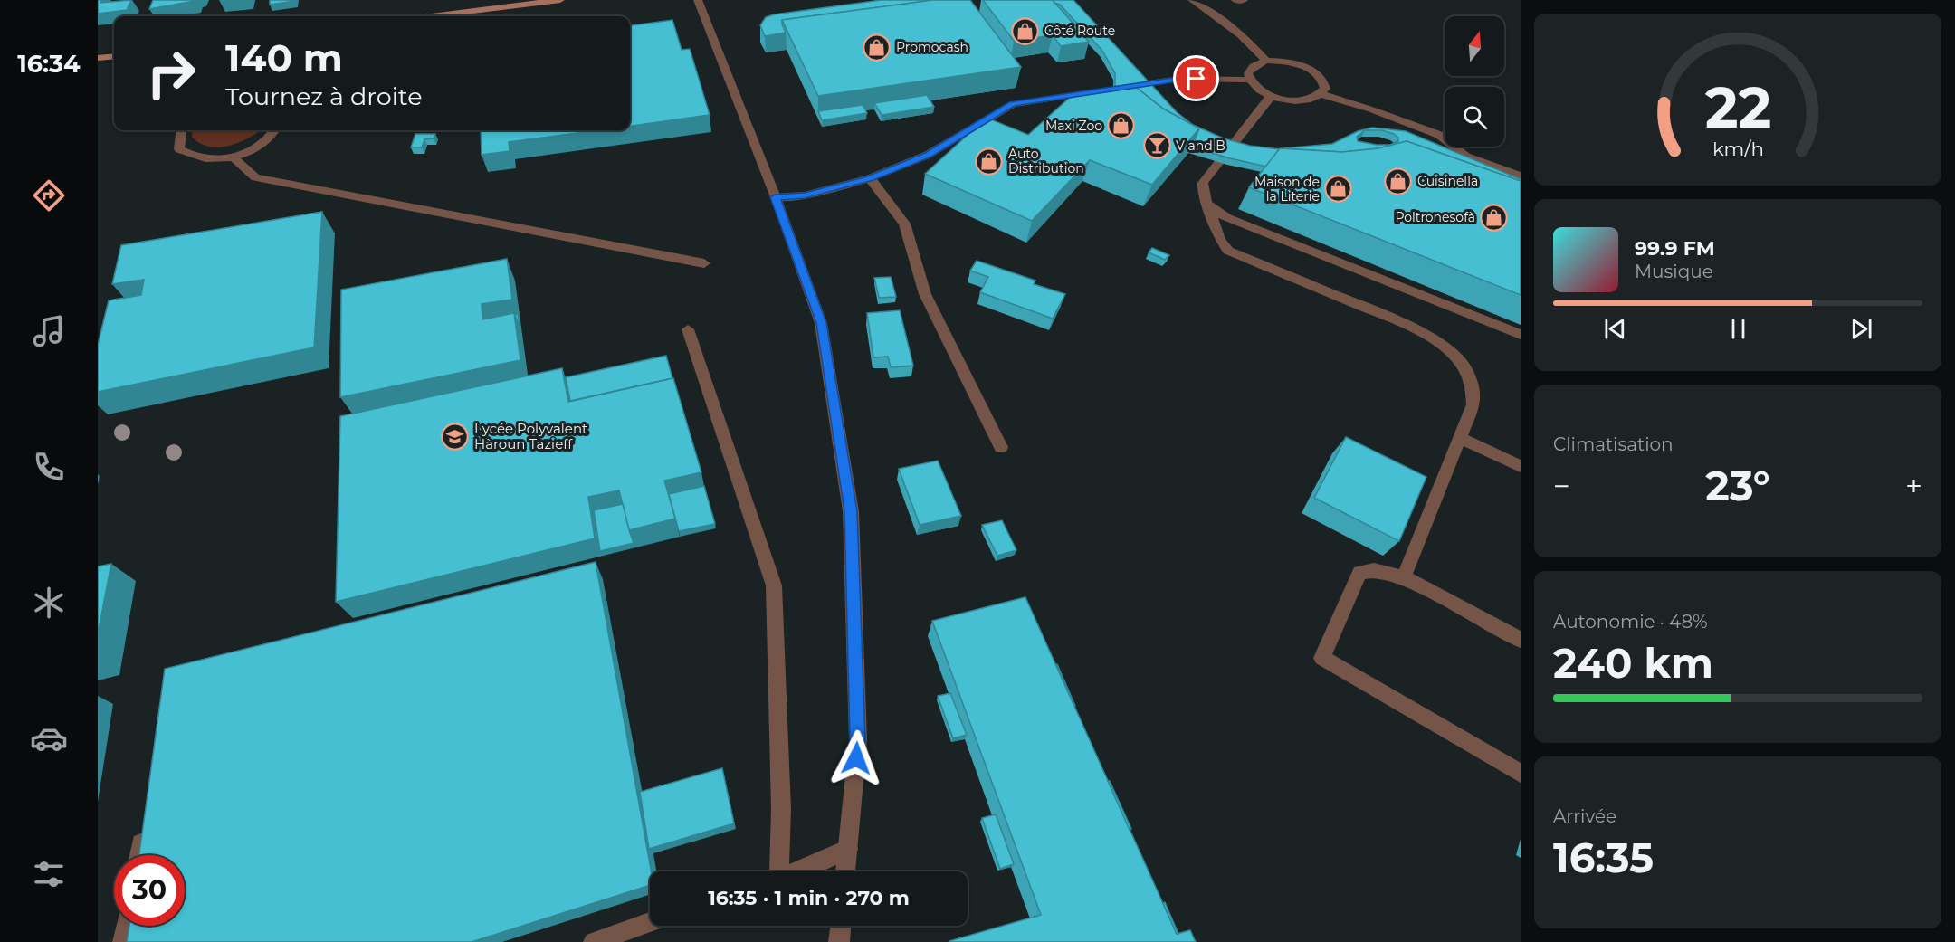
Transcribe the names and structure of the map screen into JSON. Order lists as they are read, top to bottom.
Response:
{
  "places": {
    "shop": [
      "Côté Route",
      "Promocash",
      "Maxi Zoo",
      "Auto Distribution",
      "Cuisinella",
      "Maison de la Literie",
      "Poltronesofà"
    ],
    "bar": ["V and B"],
    "school or university": ["Lycée Polyvalent Hàroun Tazieff"]
  },
  "north": "top",
  "page": {
    "tabs": "16:34",
    "turn": ["140 m", "Tournez à droite"],
    "song": ["99.9 FM", "Musique"],
    "tile": [
      "Climatisation",
      ["Autonomie · 48%", "240 km"],
      ["Arrivée", "16:35"]
    ],
    "heat": ["−", "23°", "+"],
    "limit": "30",
    "trip": "16:35 · 1 min · 270 m",
    "gauge": ["22", "km/h"]
  }
}
